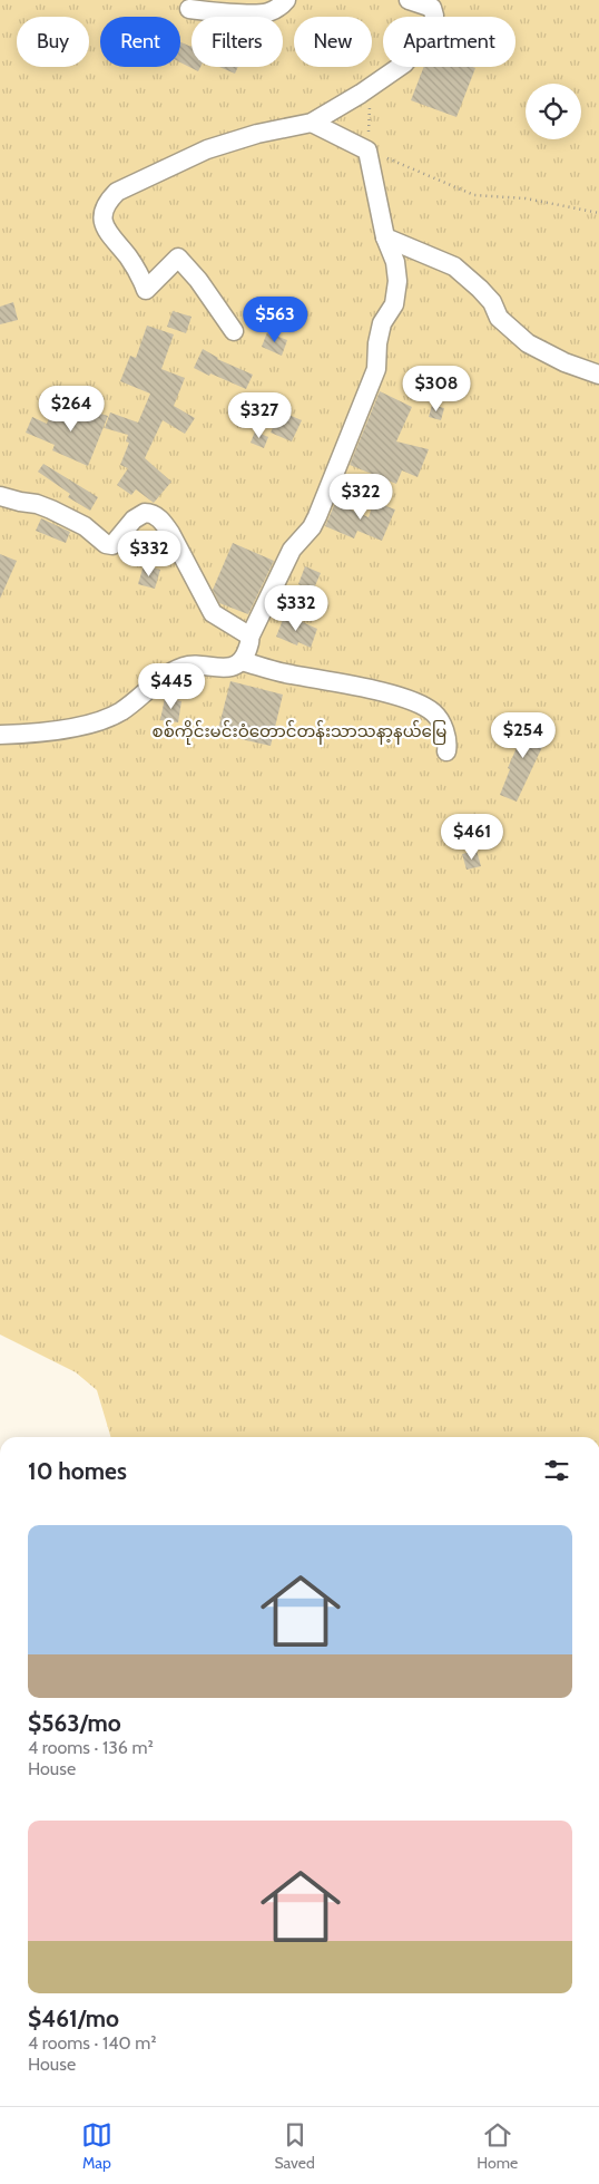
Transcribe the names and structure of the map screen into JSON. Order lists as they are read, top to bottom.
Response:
{
  "parks": ["စစ်ကိုင်းမင်းဝံတောင်တန်းသာသနာ့နယ်မြေ"],
  "page": {
    "chip": [
      "Buy",
      "Rent",
      "Filters",
      "New",
      "Apartment"
    ],
    "price": [
      "$563",
      "$308",
      "$264",
      "$327",
      "$322",
      "$332",
      "$332",
      "$445",
      "$254",
      "$461"
    ],
    "heading": "10 homes",
    "list": [
      {
        "name": "$563/mo",
        "note": "4 rooms · 136 m² · House"
      },
      {
        "name": "$461/mo",
        "note": "4 rooms · 140 m² · House"
      }
    ],
    "tabs": ["Map", "Saved", "Home"]
  }
}
